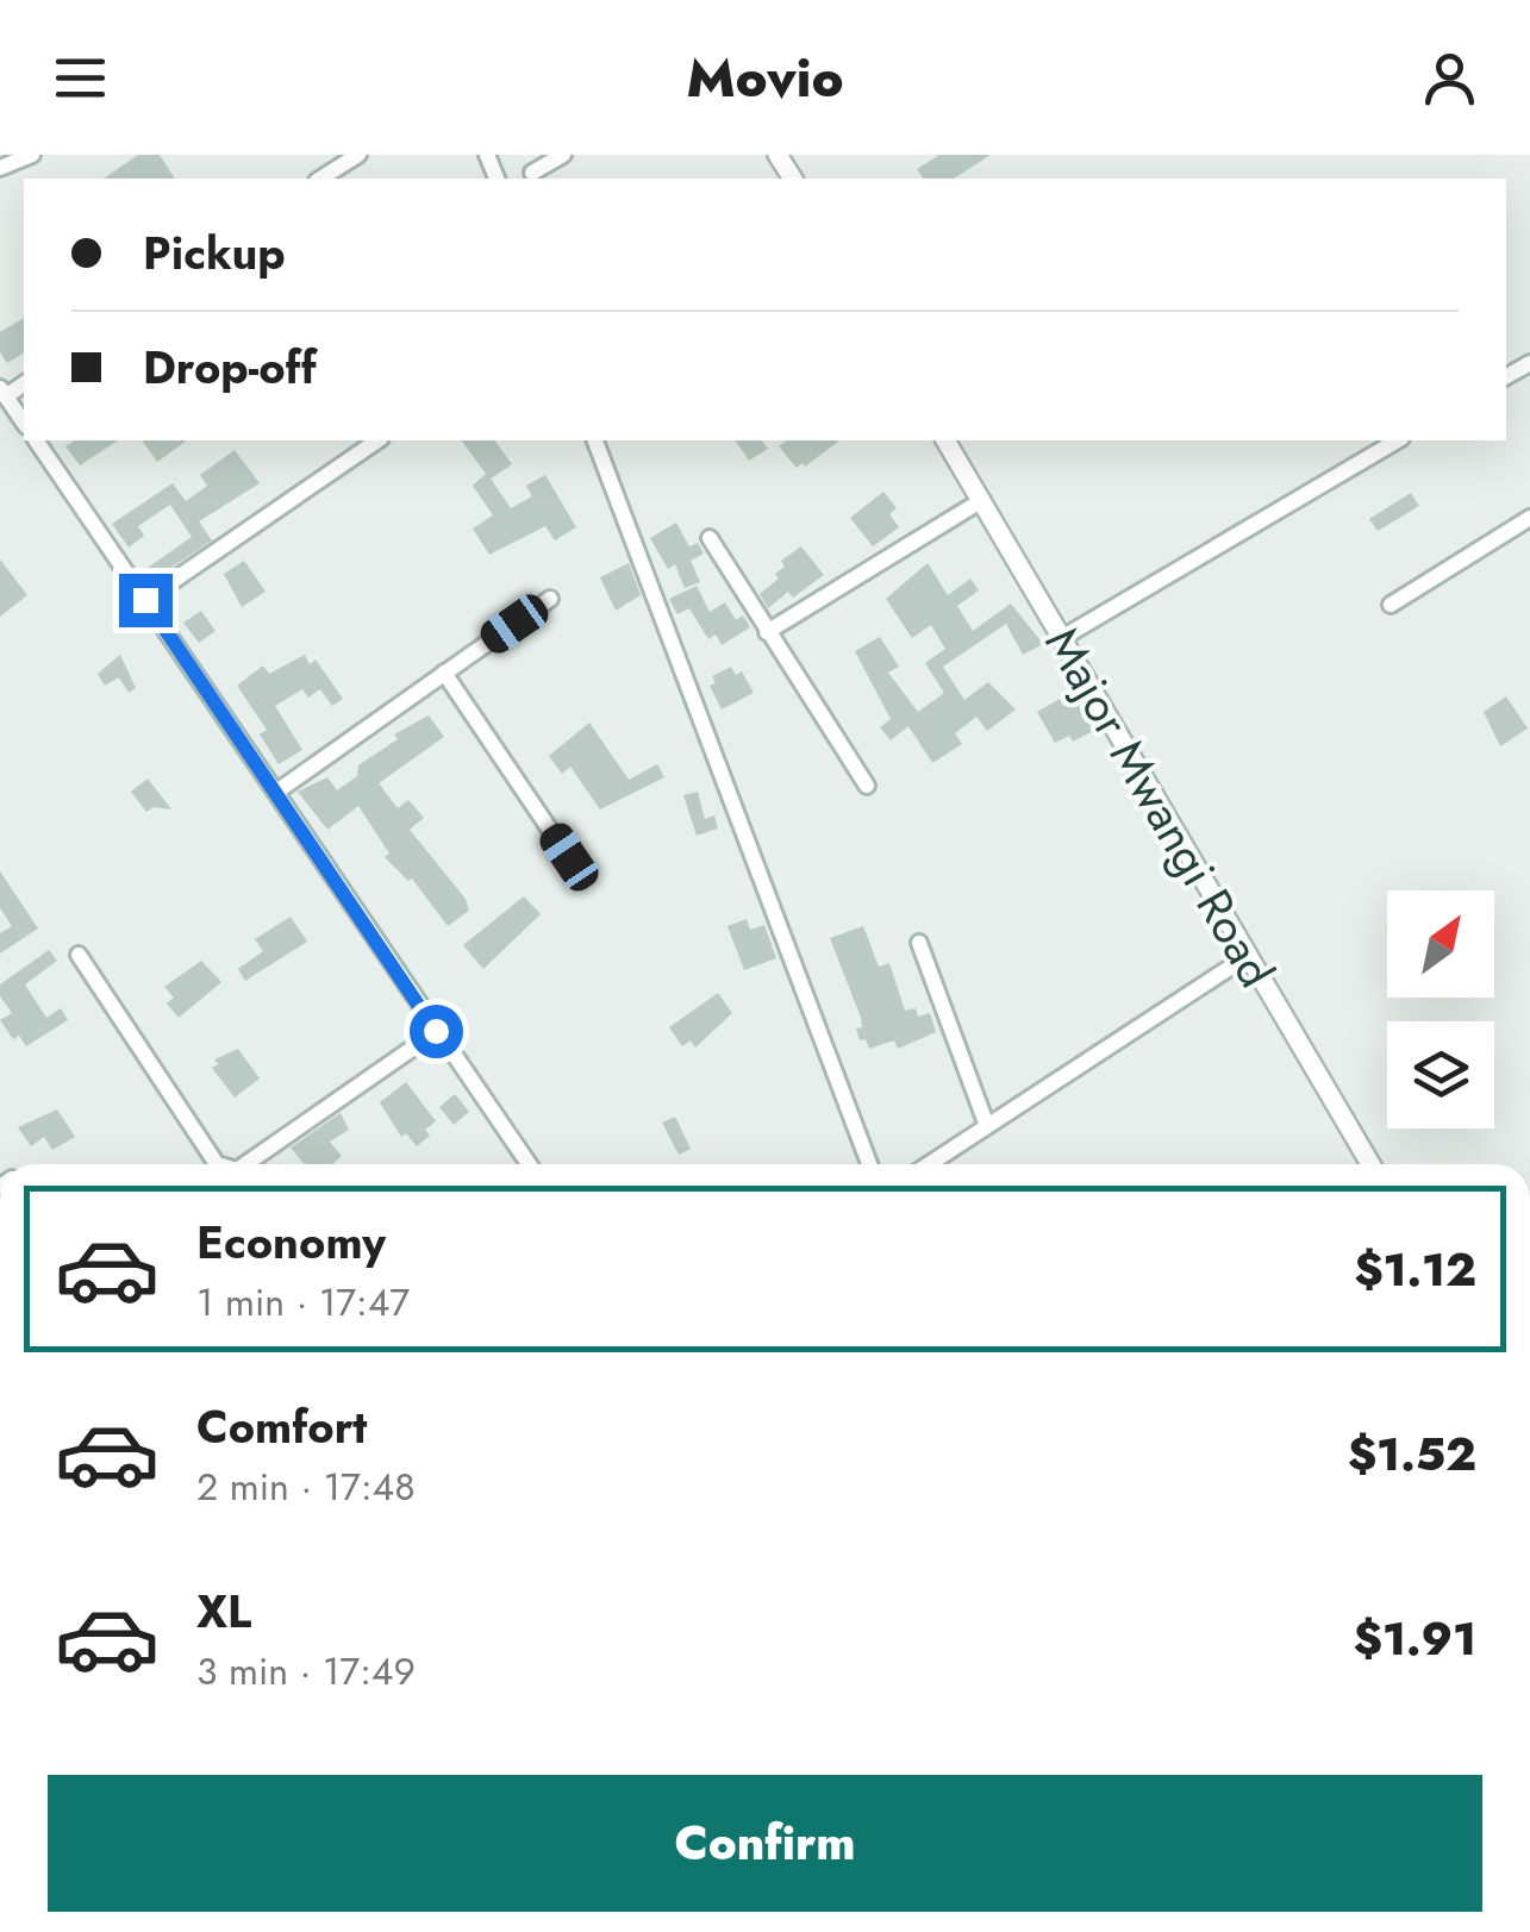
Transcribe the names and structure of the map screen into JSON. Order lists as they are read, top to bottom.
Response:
{
  "streets": {
    "street": ["Major Mwangi Road"]
  },
  "north": "top right",
  "page": {
    "header": "Movio",
    "banner": ["Pickup", "Drop-off"],
    "list": [
      {
        "name": "Economy",
        "note": "1 min · 17:47",
        "value": "$1.12"
      },
      {
        "name": "Comfort",
        "note": "2 min · 17:48",
        "value": "$1.52"
      },
      {
        "name": "XL",
        "note": "3 min · 17:49",
        "value": "$1.91"
      }
    ],
    "buttons": "Confirm"
  }
}
